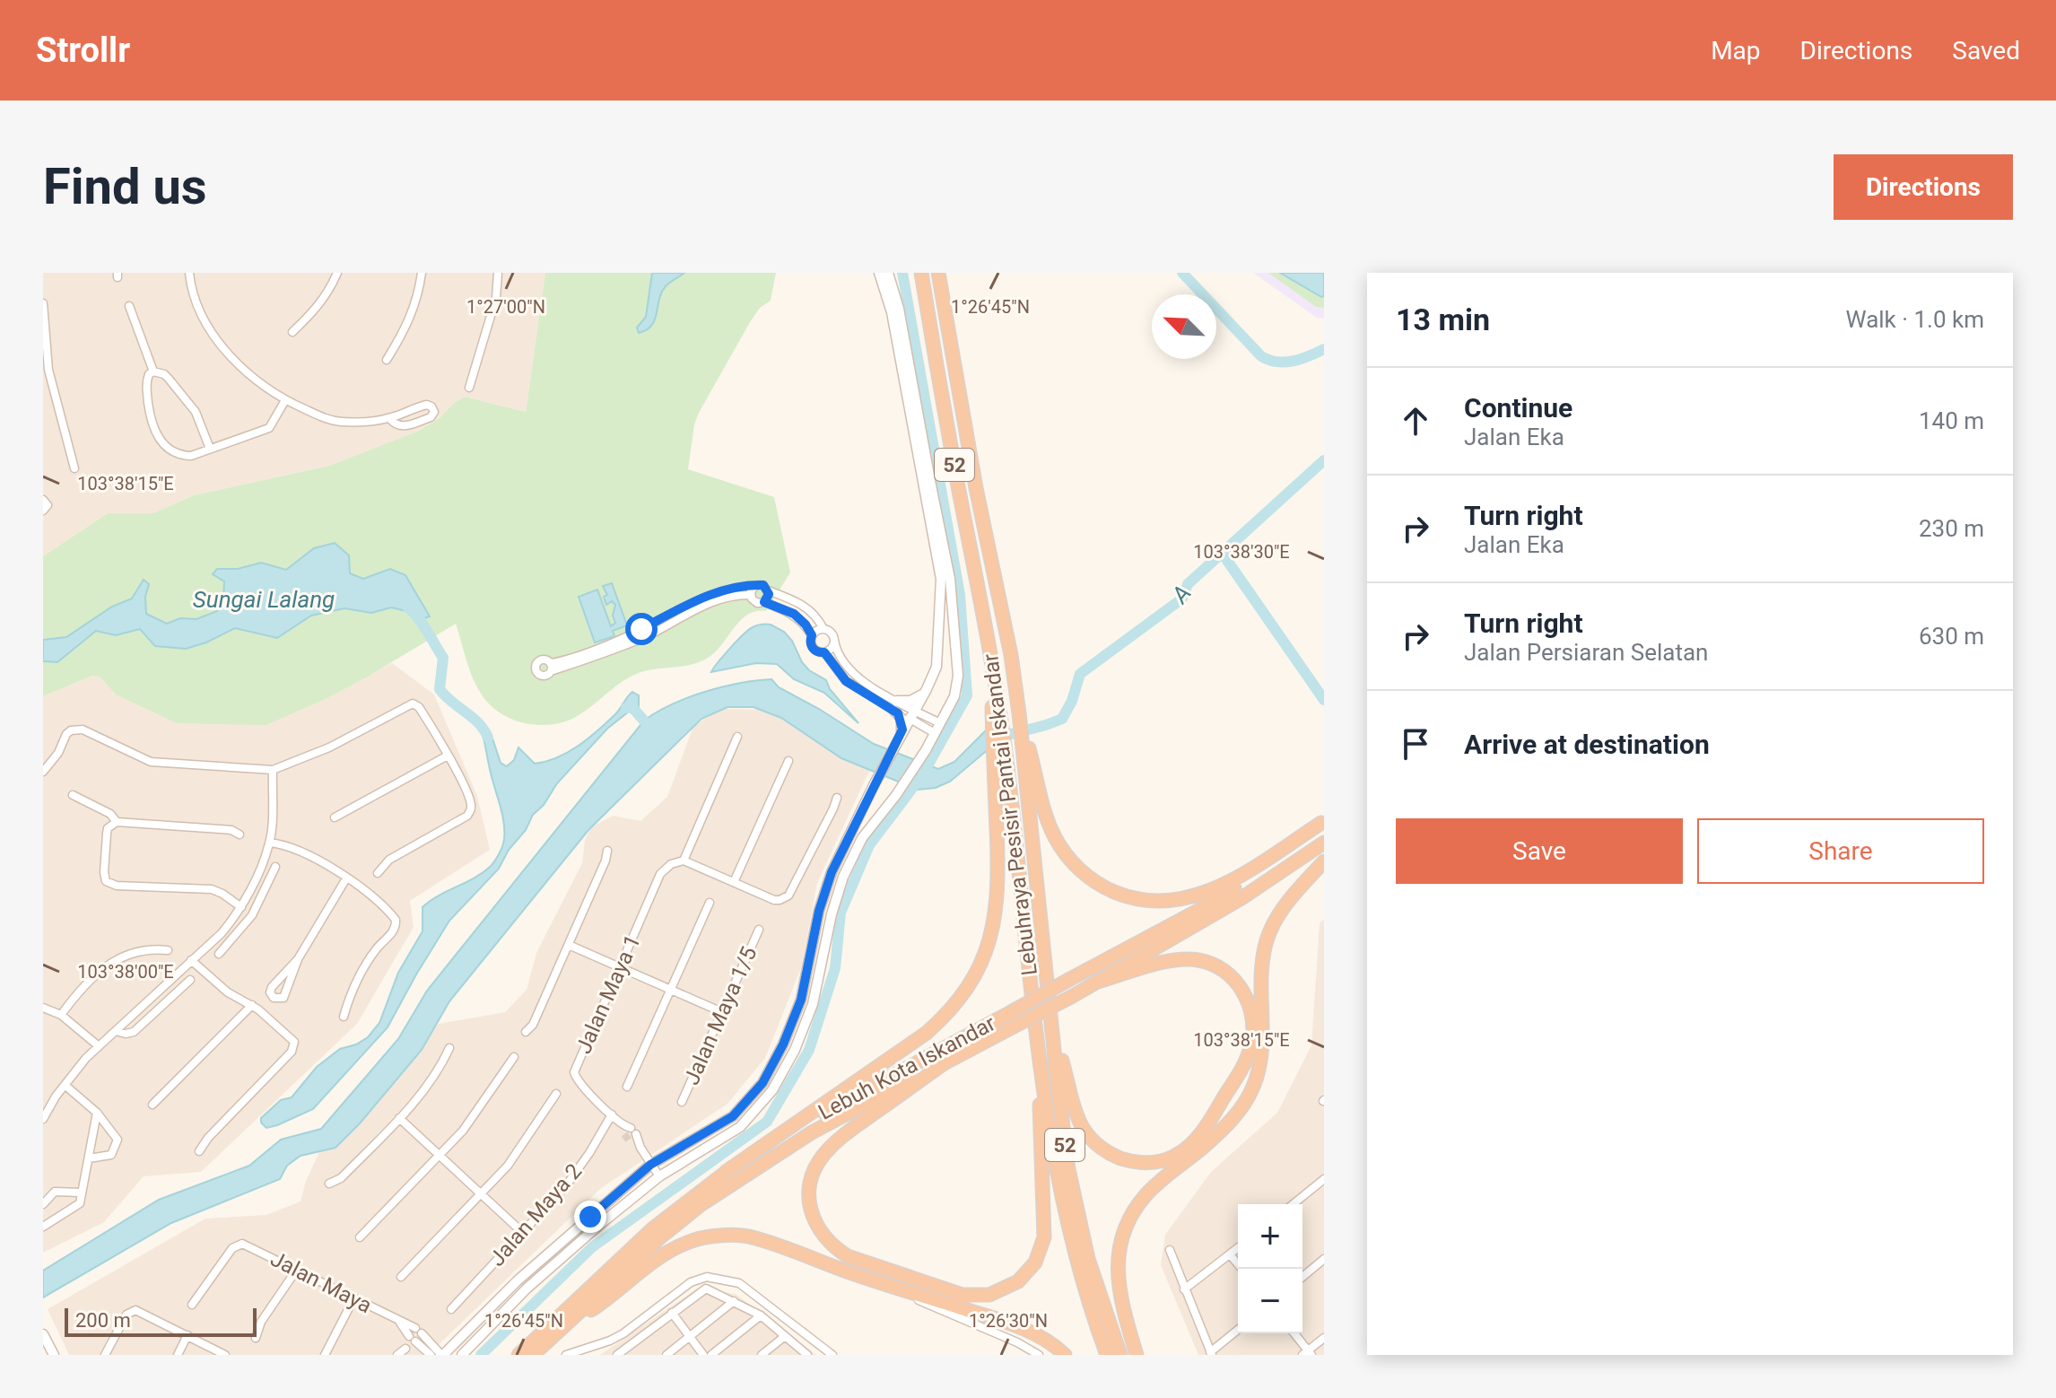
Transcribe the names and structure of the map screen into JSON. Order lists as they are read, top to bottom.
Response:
{
  "streets": {
    "highway": ["52", "Lebuhraya Pesisir Pantai Iskandar", "Lebuh Kota Iskandar"],
    "street": [
      "Jalan Maya 1",
      "Jalan Maya 1/5",
      "Jalan Maya 2",
      "Jalan Maya"
    ]
  },
  "crossings": [
    ["Jalan Maya 1", "Jalan Maya 2"]
  ],
  "water": ["A", "Sungai Lalang"],
  "scale_bar": "200 m",
  "north": "top left",
  "page": {
    "header": "Strollr",
    "nav": ["Map", "Directions", "Saved"],
    "buttons": [
      "Directions",
      ["Save", "Share"]
    ],
    "title": "Find us",
    "heading": ["13 min", "Walk · 1.0 km"],
    "list": [
      ["Continue", "Jalan Eka", "140 m"],
      ["Turn right", "Jalan Eka", "230 m"],
      ["Turn right", "Jalan Persiaran Selatan", "630 m"],
      "Arrive at destination"
    ],
    "map_buttons": ["+", "−"],
    "scale": "200 m"
  },
  "coordinates": [
    "1°27'00\"N",
    "1°26'45\"N",
    "103°38'15\"E",
    "103°38'30\"E",
    "103°38'00\"E",
    "1°26'30\"N"
  ]
}
